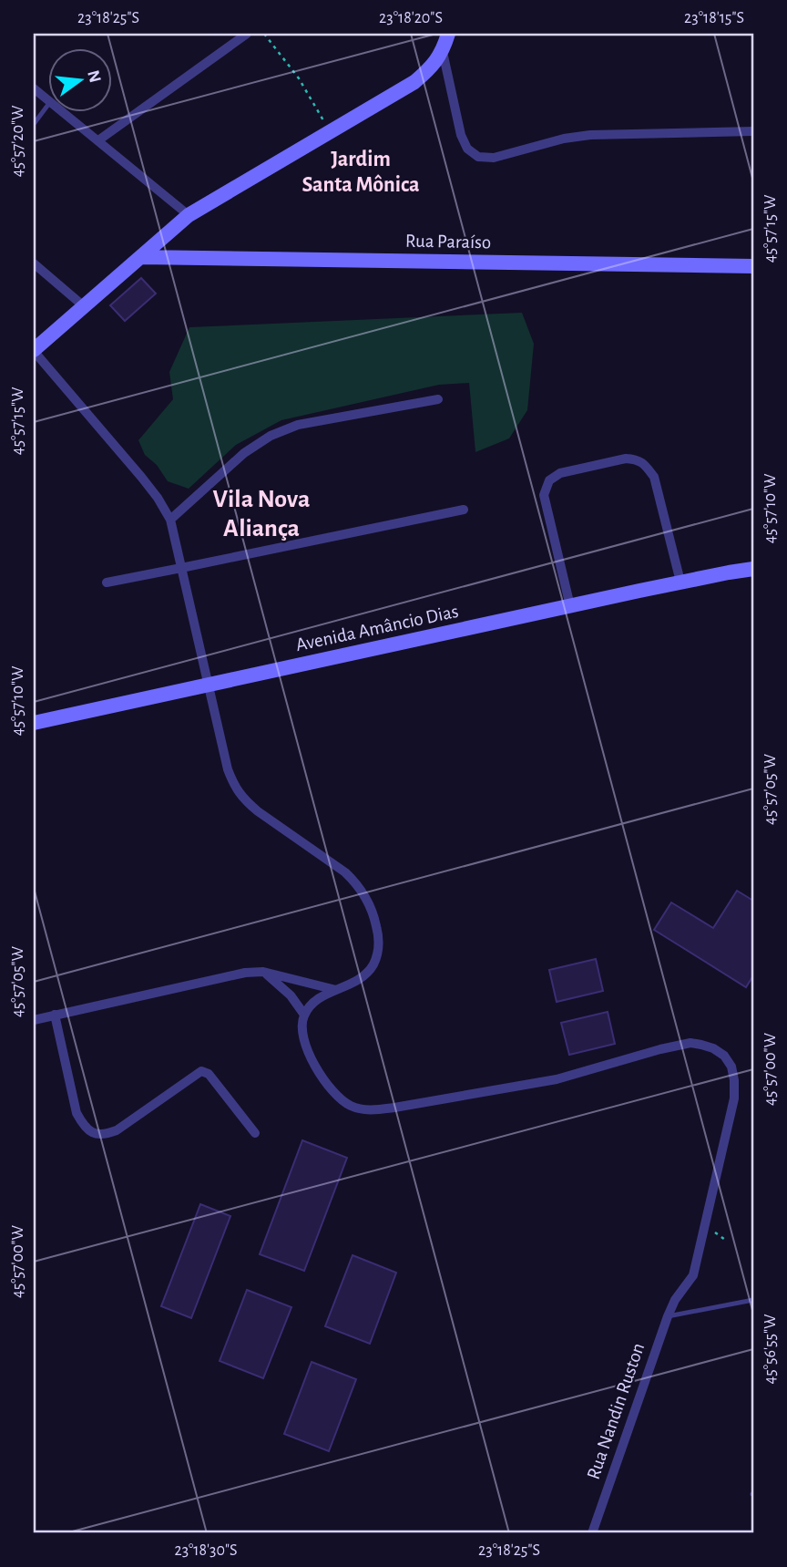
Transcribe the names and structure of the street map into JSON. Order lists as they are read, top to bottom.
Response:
{
  "streets": {
    "street": ["Rua Paraíso", "Avenida Amâncio Dias", "Rua Nandin Ruston"]
  },
  "districts": ["Jardim Santa Mônica", "Vila Nova Aliança"],
  "north": "right",
  "coordinates": [
    "23°18'25\"S",
    "23°18'20\"S",
    "23°18'15\"S",
    "45°57'20\"W",
    "45°57'15\"W",
    "45°57'10\"W",
    "45°57'05\"W",
    "45°57'00\"W",
    "45°56'55\"W",
    "23°18'30\"S"
  ]
}
